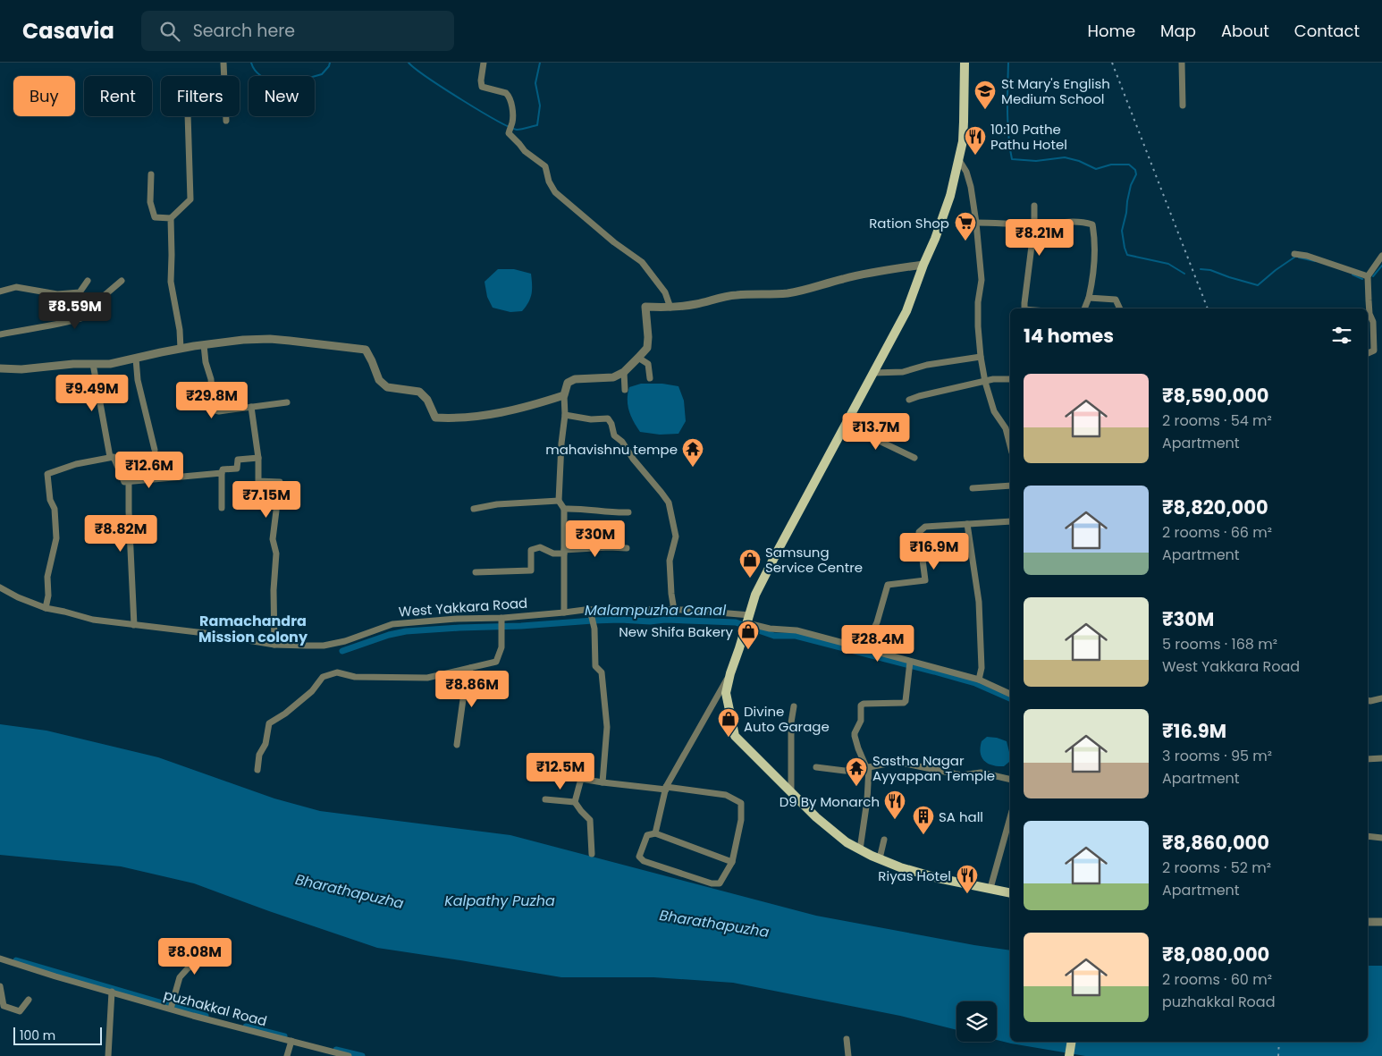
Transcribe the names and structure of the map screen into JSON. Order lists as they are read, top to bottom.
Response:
{
  "streets": {
    "street": ["West Yakkara Road", "puzhakkal Road"]
  },
  "districts": ["Ramachandra Mission colony"],
  "water": ["Malampuzha Canal", "Bharathapuzha", "Kalpathy Puzha"],
  "places": {
    "school or university": ["St Mary's English Medium School"],
    "restaurant": ["10:10 Pathe Pathu Hotel", "D9 By Monarch", "Riyas Hotel"],
    "supermarket": ["Ration Shop"],
    "temple": ["mahavishnu tempe", "Sastha Nagar Ayyappan Temple"],
    "shop": ["Samsung Service Centre", "New Shifa Bakery", "Divine Auto Garage"],
    "building": ["SA hall"]
  },
  "scale_bar": "100 m",
  "page": {
    "header": "Casavia",
    "search": "Search here",
    "nav": [
      "Home",
      "Map",
      "About",
      "Contact"
    ],
    "chip": [
      "Buy",
      "Rent",
      "Filters",
      "New"
    ],
    "price": [
      "₹8.21M",
      "₹8.59M",
      "₹9.49M",
      "₹29.8M",
      "₹13.7M",
      "₹12.6M",
      "₹7.15M",
      "₹8.82M",
      "₹30M",
      "₹16.9M",
      "₹28.4M",
      "₹8.86M",
      "₹12.5M",
      "₹8.08M"
    ],
    "heading": "14 homes",
    "list": [
      {
        "name": "₹8,590,000",
        "note": "2 rooms · 54 m² · Apartment"
      },
      {
        "name": "₹8,820,000",
        "note": "2 rooms · 66 m² · Apartment"
      },
      {
        "name": "₹30M",
        "note": "5 rooms · 168 m² · West Yakkara Road"
      },
      {
        "name": "₹16.9M",
        "note": "3 rooms · 95 m² · Apartment"
      },
      {
        "name": "₹8,860,000",
        "note": "2 rooms · 52 m² · Apartment"
      },
      {
        "name": "₹8,080,000",
        "note": "2 rooms · 60 m² · puzhakkal Road"
      }
    ],
    "scale": "100 m"
  }
}
